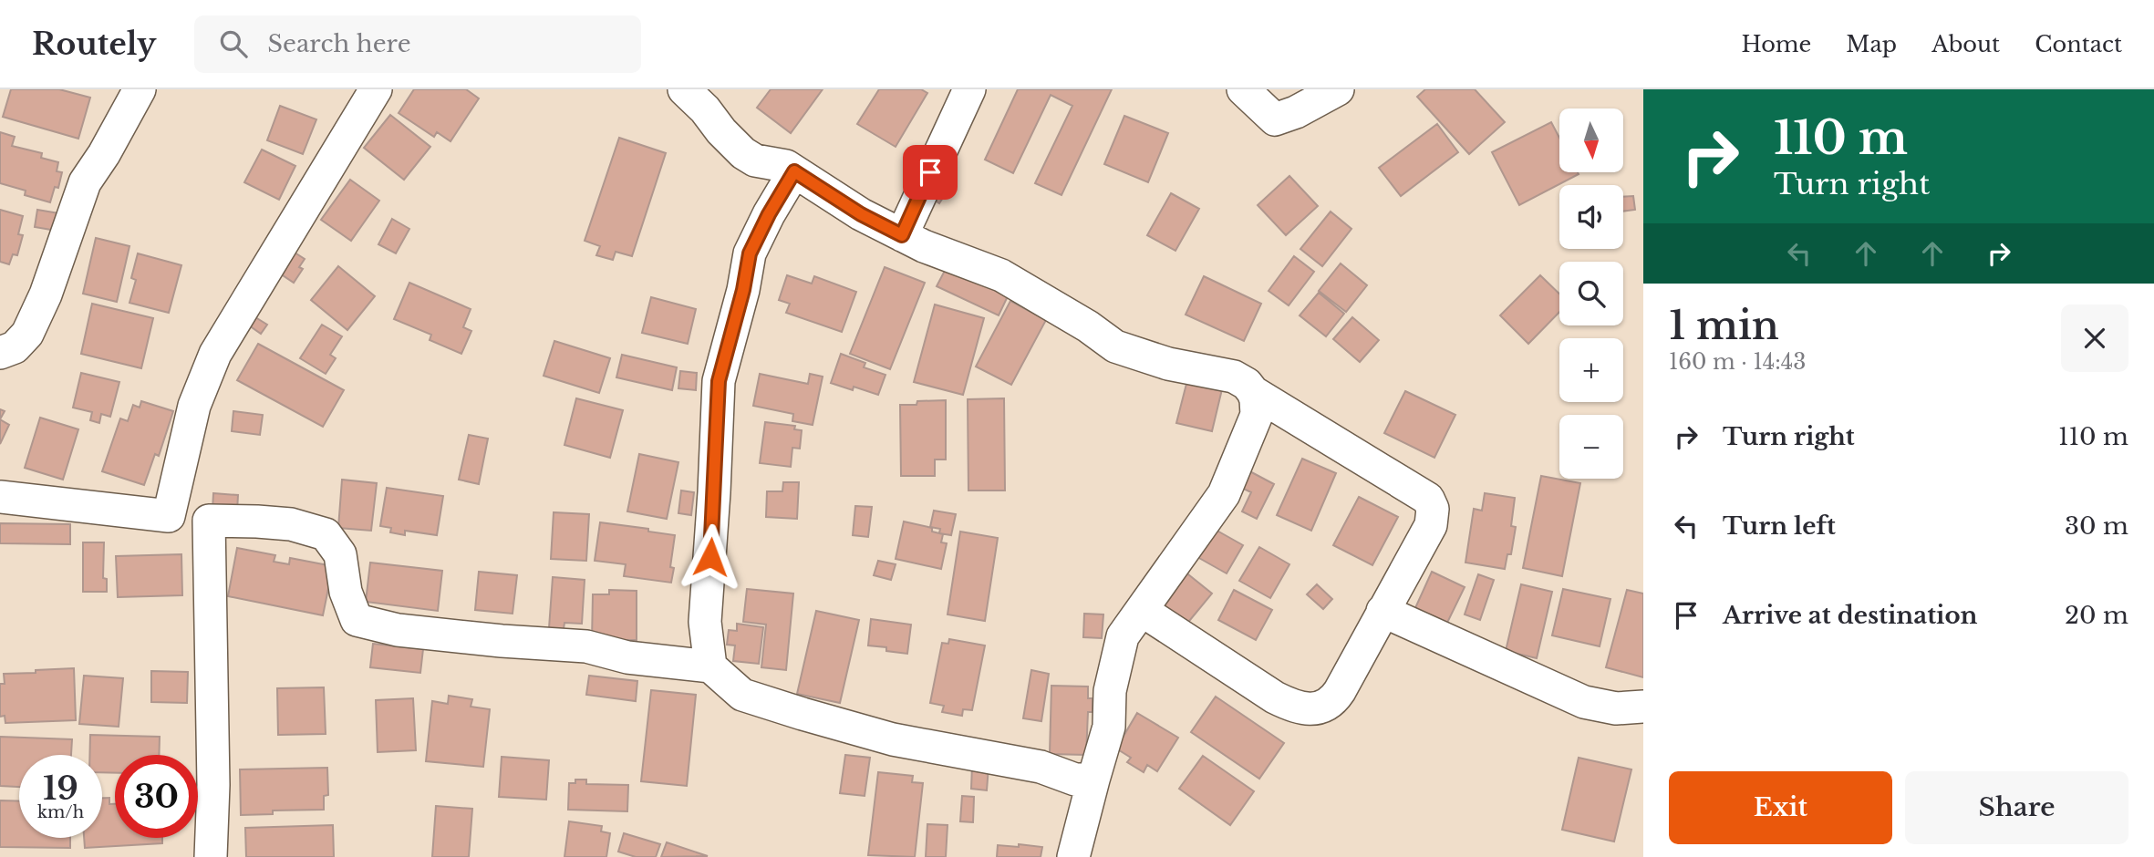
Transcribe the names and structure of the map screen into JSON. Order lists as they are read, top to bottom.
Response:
{
  "north": "bottom",
  "page": {
    "header": "Routely",
    "search": "Search here",
    "nav": [
      "Home",
      "Map",
      "About",
      "Contact"
    ],
    "turn": ["110 m", "Turn right"],
    "map_buttons": ["+", "−"],
    "heading": ["1 min", "160 m · 14:43"],
    "list": [
      {
        "name": "Turn right",
        "value": "110 m"
      },
      {
        "name": "Turn left",
        "value": "30 m"
      },
      {
        "name": "Arrive at destination",
        "value": "20 m"
      }
    ],
    "speed": "19 km/h",
    "limit": "30",
    "buttons": ["Exit", "Share"]
  }
}
